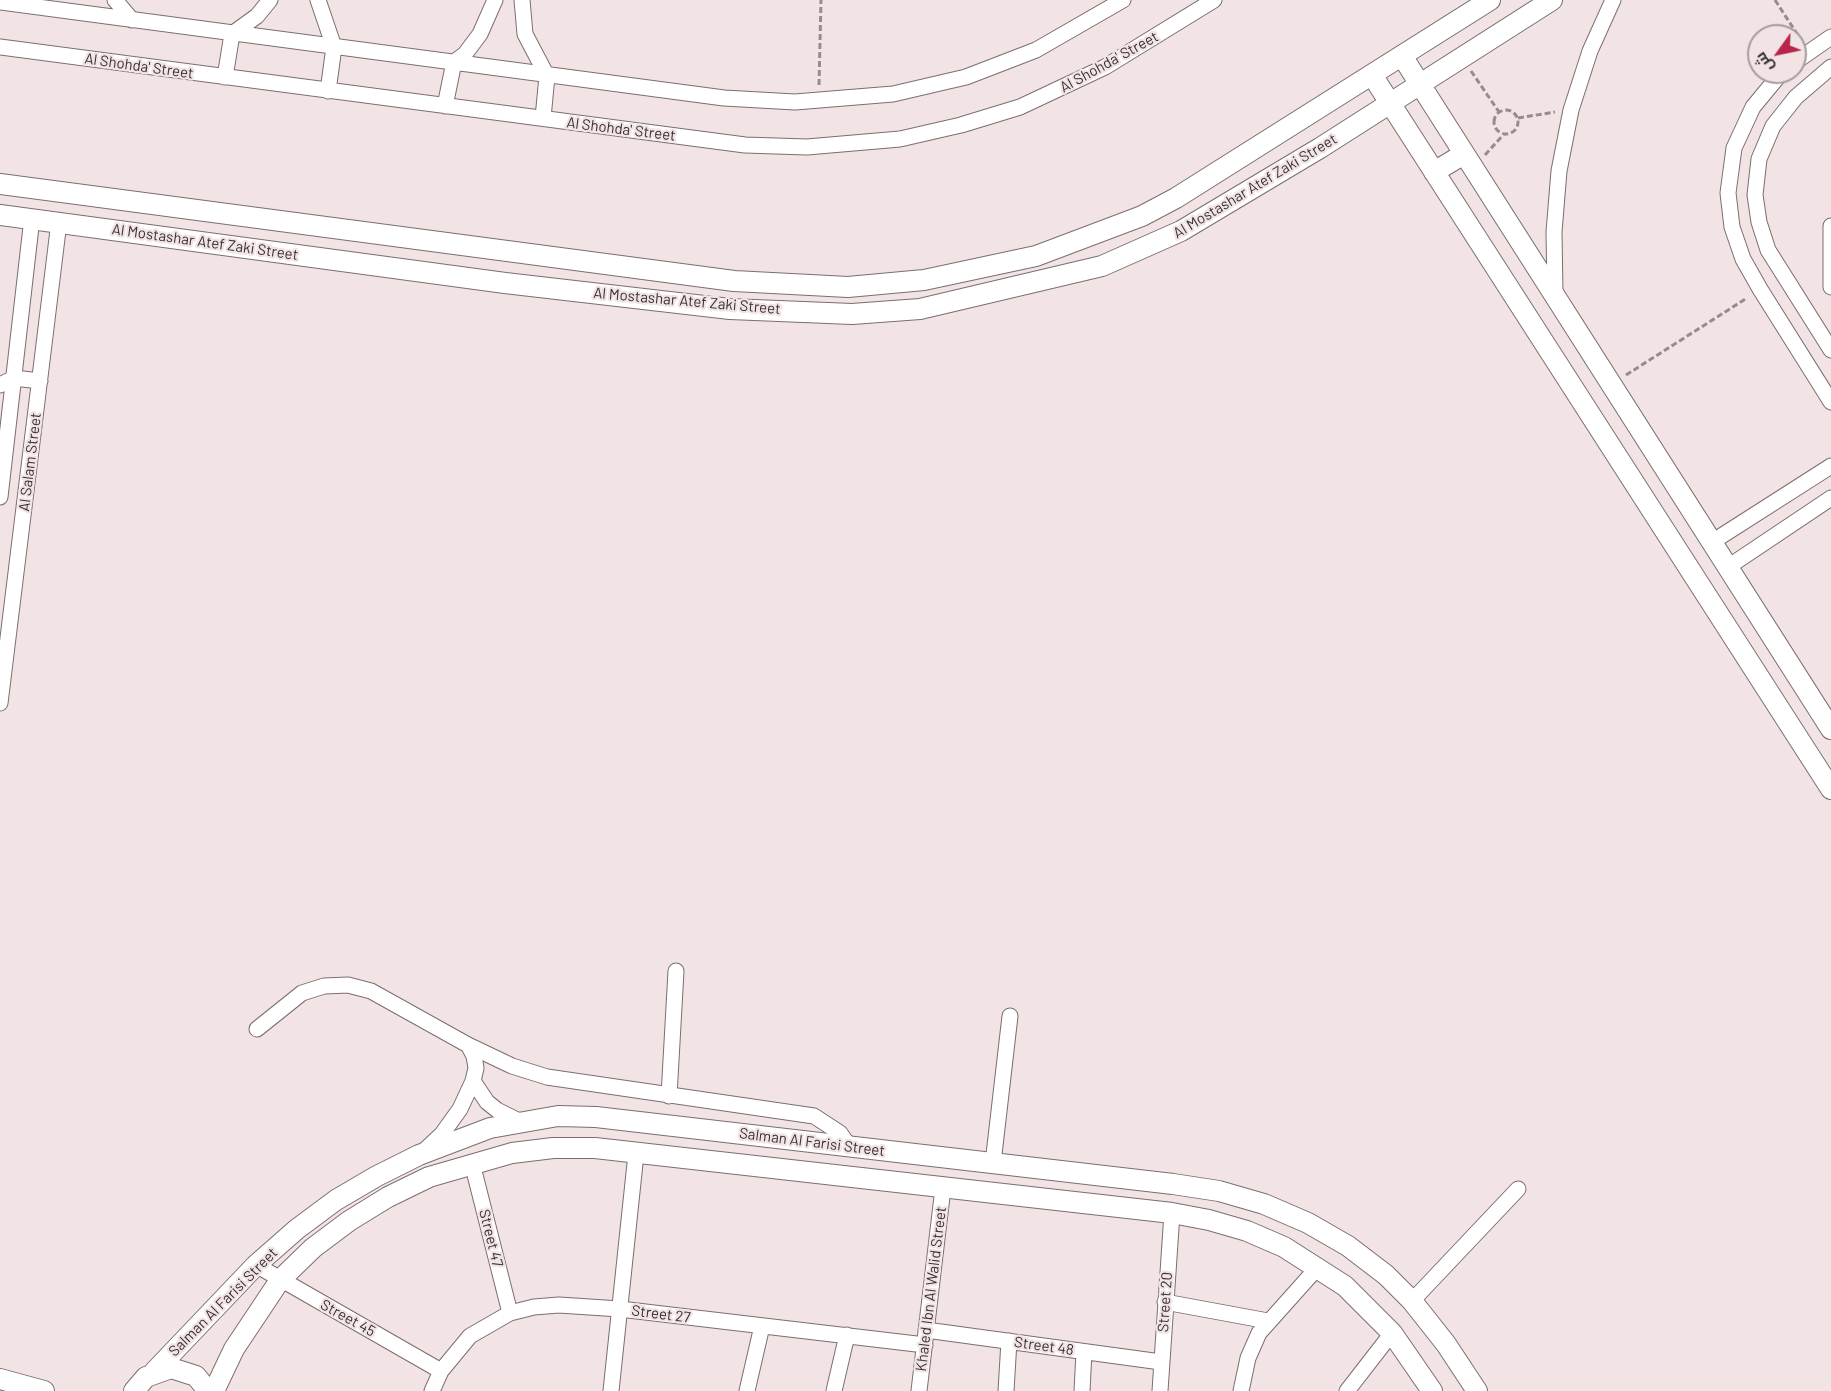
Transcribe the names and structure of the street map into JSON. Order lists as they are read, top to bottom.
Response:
{
  "streets": {
    "street": [
      "Al Shohda' Street",
      "Al Mostashar Atef Zaki Street",
      "Al Salam Street",
      "Salman Al Farisi Street",
      "Street 47",
      "Khaled Ibn Al Walid Street",
      "Street 20",
      "Street 27",
      "Street 45",
      "Street 48"
    ]
  },
  "crossings": [
    ["Al Mostashar Atef Zaki Street", "Al Salam Street"],
    ["Salman Al Farisi Street", "Street 47"],
    ["Salman Al Farisi Street", "Khaled Ibn Al Walid Street"],
    ["Salman Al Farisi Street", "Street 20"],
    ["Salman Al Farisi Street", "Street 45"],
    ["Street 47", "Street 27"],
    ["Khaled Ibn Al Walid Street", "Street 27"],
    ["Khaled Ibn Al Walid Street", "Street 48"],
    ["Street 20", "Street 48"],
    ["Street 27", "Street 45"],
    ["Street 27", "Street 48"]
  ],
  "north": "bottom left"
}
